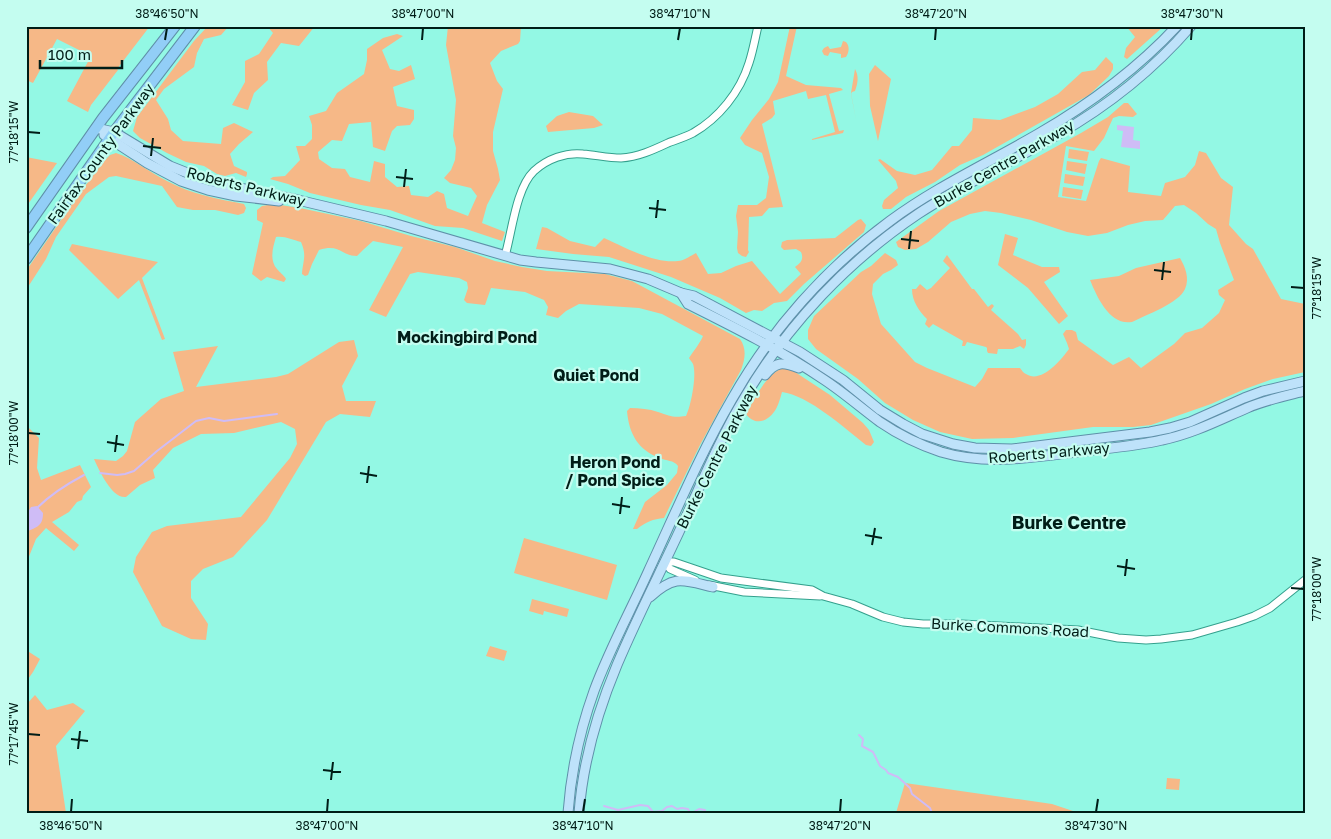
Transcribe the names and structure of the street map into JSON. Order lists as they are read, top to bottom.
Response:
{
  "streets": {
    "highway": ["Fairfax County Parkway"],
    "main road": ["Burke Centre Parkway", "Roberts Parkway"],
    "street": ["Burke Commons Road"]
  },
  "crossings": [
    ["Fairfax County Parkway", "Roberts Parkway"],
    ["Burke Centre Parkway", "Roberts Parkway"],
    ["Burke Centre Parkway", "Burke Commons Road"]
  ],
  "districts": [
    "Mockingbird Pond",
    "Quiet Pond",
    "Heron Pond / Pond Spice",
    "Burke Centre"
  ],
  "scale_bar": "100 m",
  "coordinates": [
    "38°46'50\"N",
    "38°47'00\"N",
    "38°47'10\"N",
    "38°47'20\"N",
    "38°47'30\"N",
    "77°18'15\"W",
    "77°18'00\"W",
    "77°17'45\"W"
  ]
}
